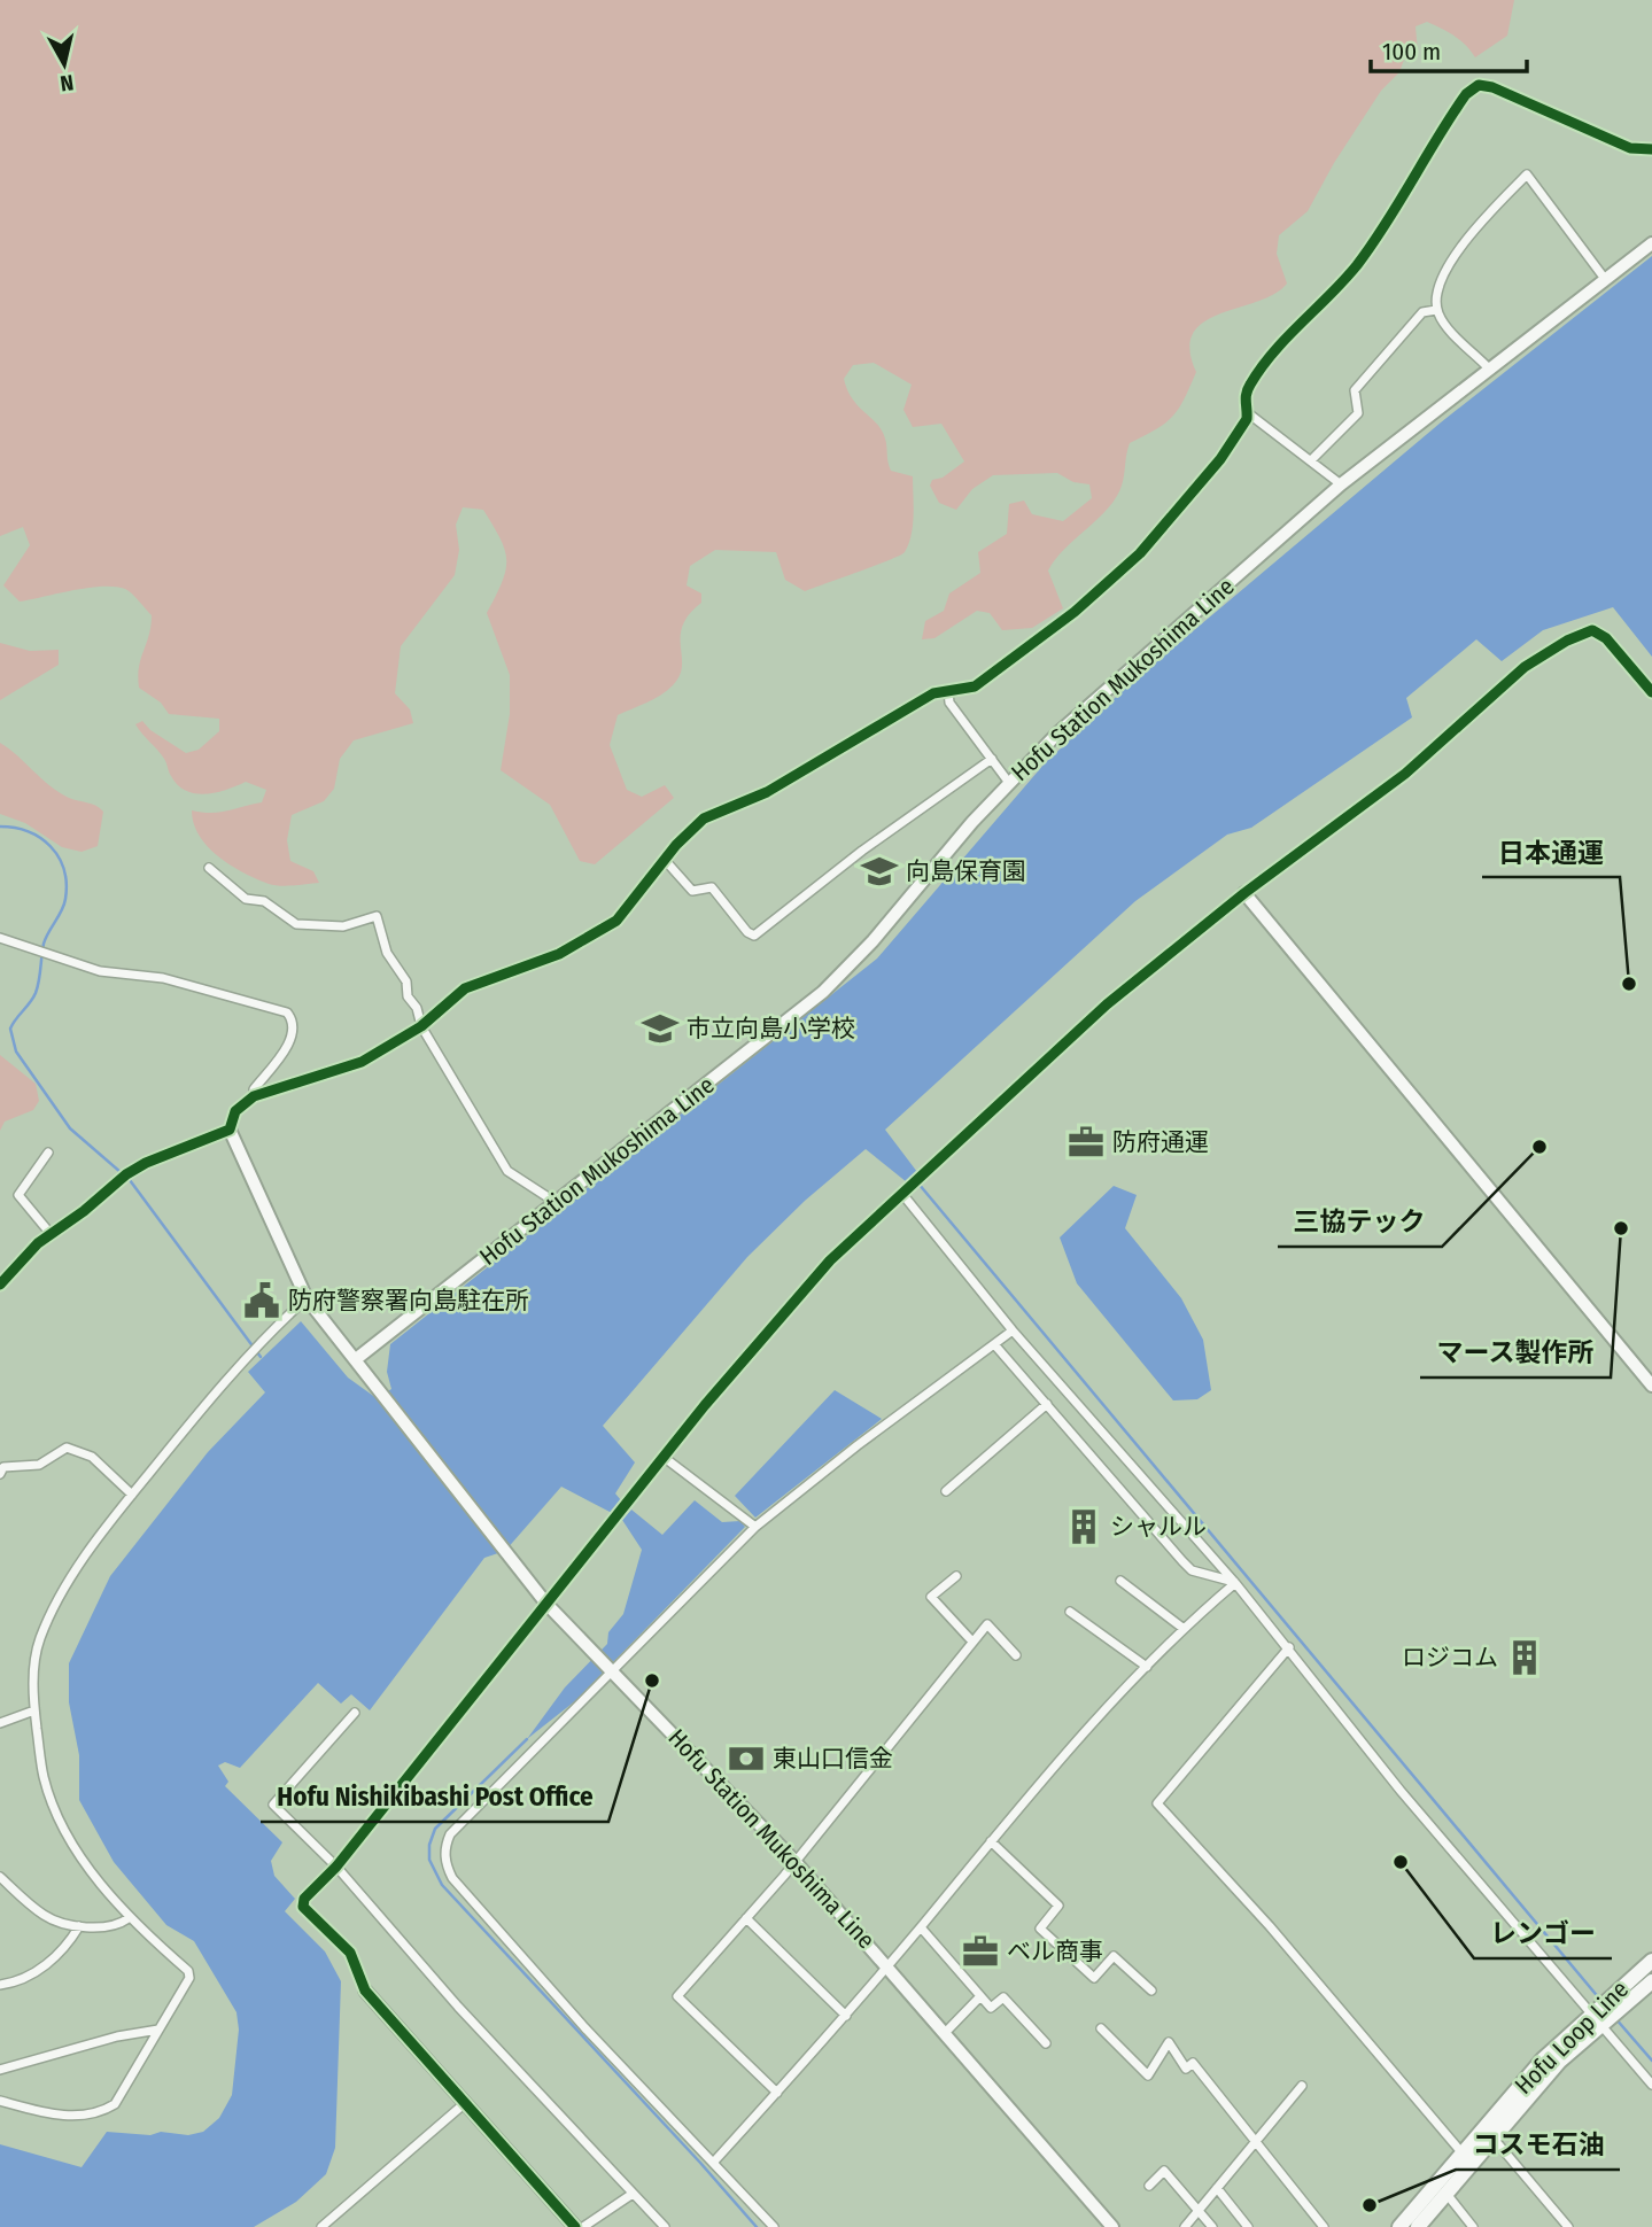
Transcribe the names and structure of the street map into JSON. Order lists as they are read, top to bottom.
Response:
{
  "streets": {
    "main road": ["Hofu Station Mukoshima Line", "Hofu Loop Line"]
  },
  "places": {
    "school or university": ["向島保育園", "市立向島小学校"],
    "other": [
      "日本通運",
      "三協テック",
      "マース製作所",
      "Hofu Nishikibashi Post Office",
      "レンゴー",
      "コスモ石油"
    ],
    "office": ["防府通運", "ベル商事"],
    "public building": ["防府警察署向島駐在所"],
    "building": ["シャルル", "ロジコム"],
    "bank": ["東山口信金"]
  },
  "scale_bar": "100 m",
  "north": "bottom"
}
